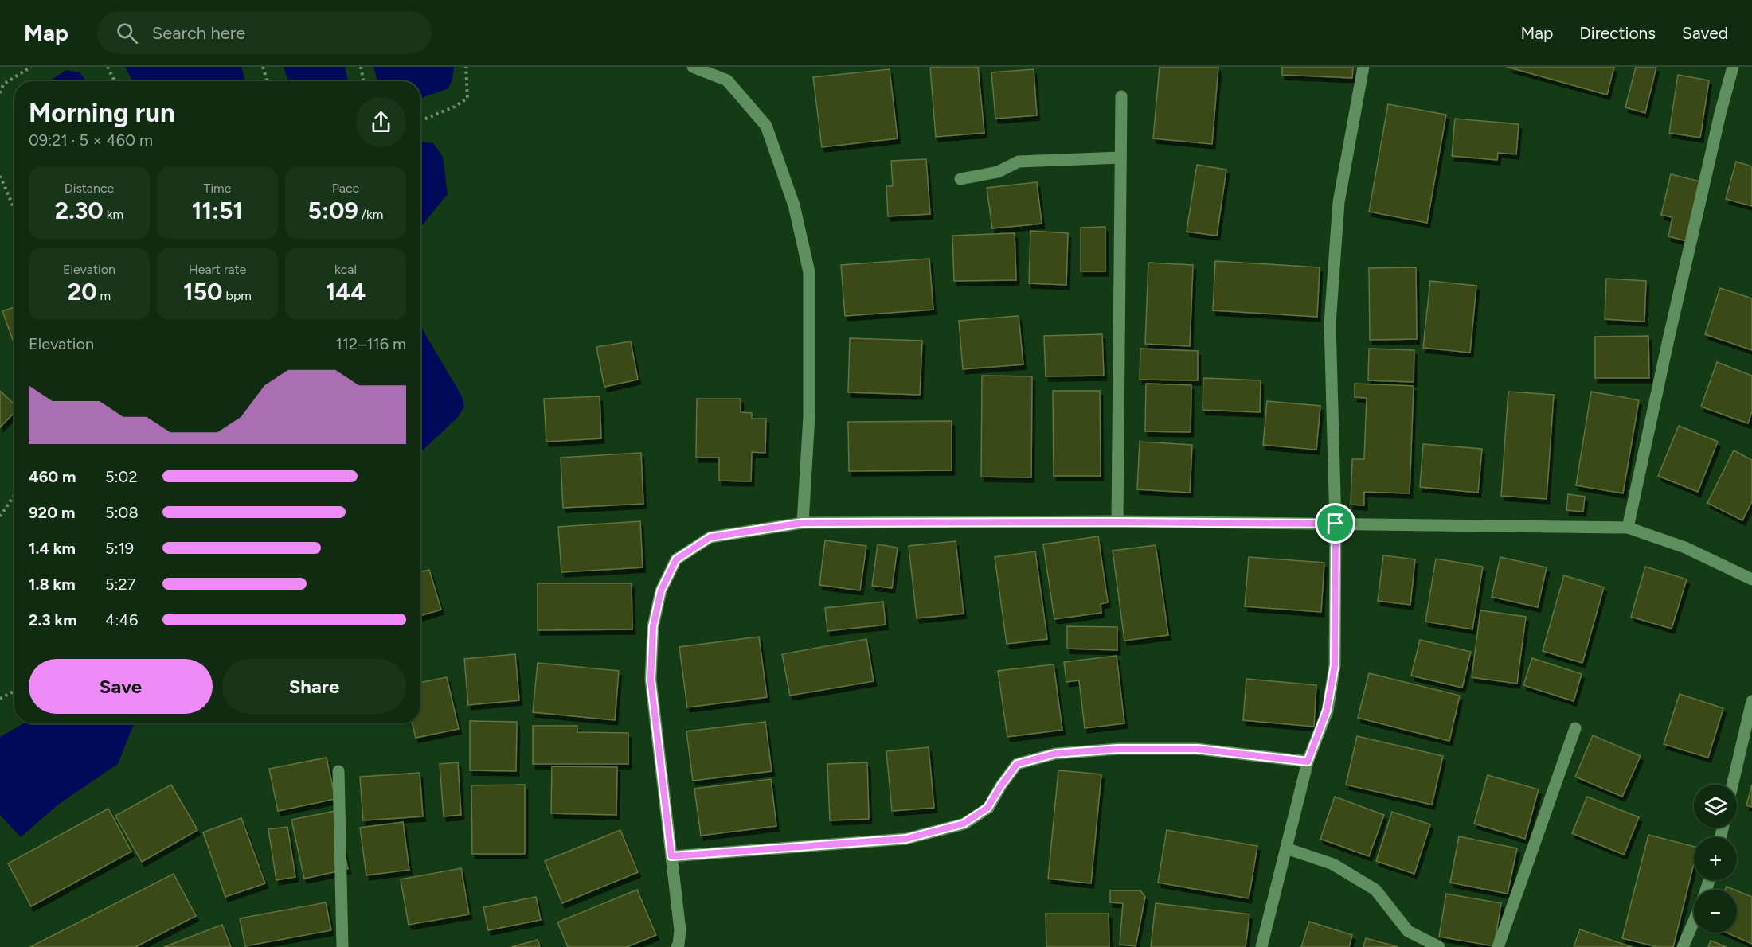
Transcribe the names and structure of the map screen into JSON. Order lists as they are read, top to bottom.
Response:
{
  "page": {
    "header": "Map",
    "search": "Search here",
    "nav": ["Map", "Directions", "Saved"],
    "heading": ["Morning run", "09:21 · 5 × 460 m"],
    "stats": [
      ["Distance", "2.30 km"],
      ["Time", "11:51"],
      ["Pace", "5:09 /km"],
      ["Elevation", "20 m"],
      ["Heart rate", "150 bpm"],
      ["kcal", "144"]
    ],
    "chart": ["Elevation", "112–116 m"],
    "list": [
      {
        "name": "460 m",
        "note": "5:02"
      },
      {
        "name": "920 m",
        "note": "5:08"
      },
      {
        "name": "1.4 km",
        "note": "5:19"
      },
      {
        "name": "1.8 km",
        "note": "5:27"
      },
      {
        "name": "2.3 km",
        "note": "4:46"
      }
    ],
    "buttons": ["Save", "Share"],
    "map_buttons": ["+", "−"]
  }
}
